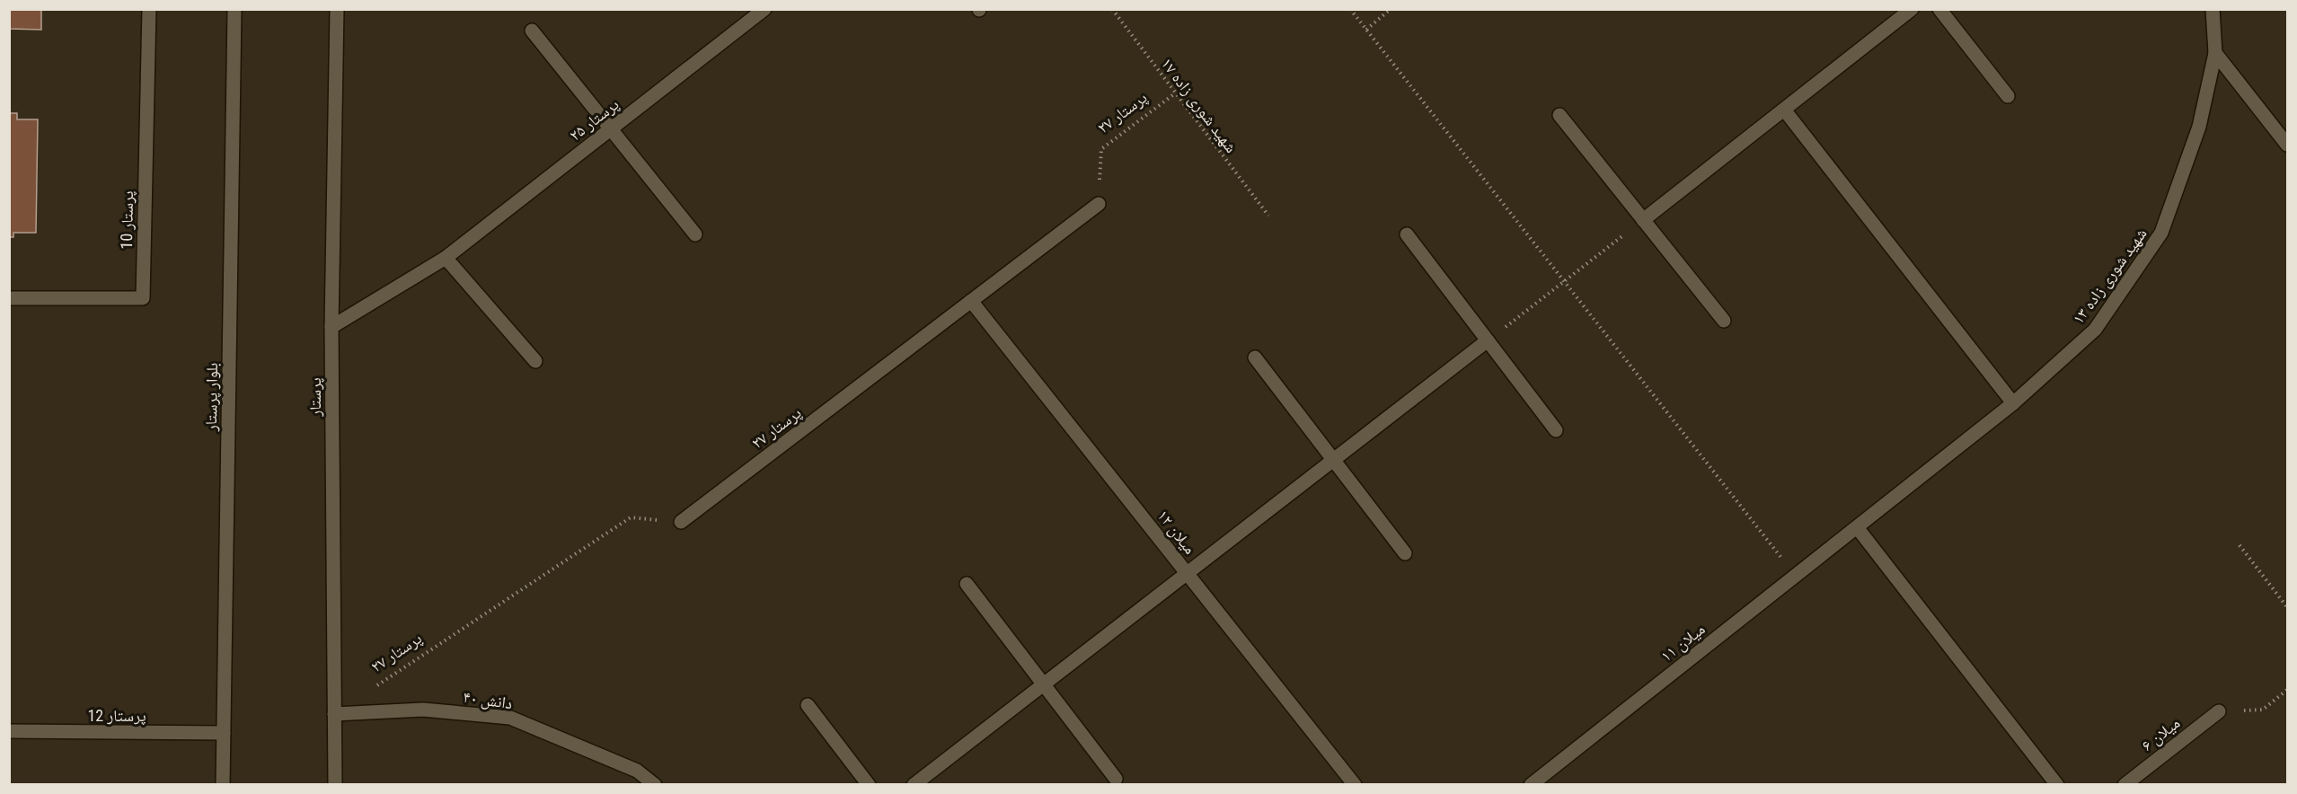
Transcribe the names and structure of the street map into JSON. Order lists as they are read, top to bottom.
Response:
{
  "streets": {
    "street": [
      "پرستار ۲۷",
      "پرستار ۲۵",
      "پرستار 10",
      "شهید شوری زاده ۱۳",
      "بلوار پرستار",
      "پرستار",
      "میلان ۱۲",
      "میلان ۱۱",
      "دانش ۴۰",
      "پرستار 12",
      "میلان ۶"
    ],
    "path": ["شهید شوری زاده ۱۷"]
  },
  "crossings": [
    ["شهید شوری زاده ۱۷", "پرستار ۲۷"],
    ["پرستار ۲۷", "میلان ۱۲"],
    ["پرستار ۲۵", "پرستار"],
    ["شهید شوری زاده ۱۳", "میلان ۱۱"],
    ["بلوار پرستار", "پرستار 12"],
    ["پرستار", "دانش ۴۰"]
  ]
}
